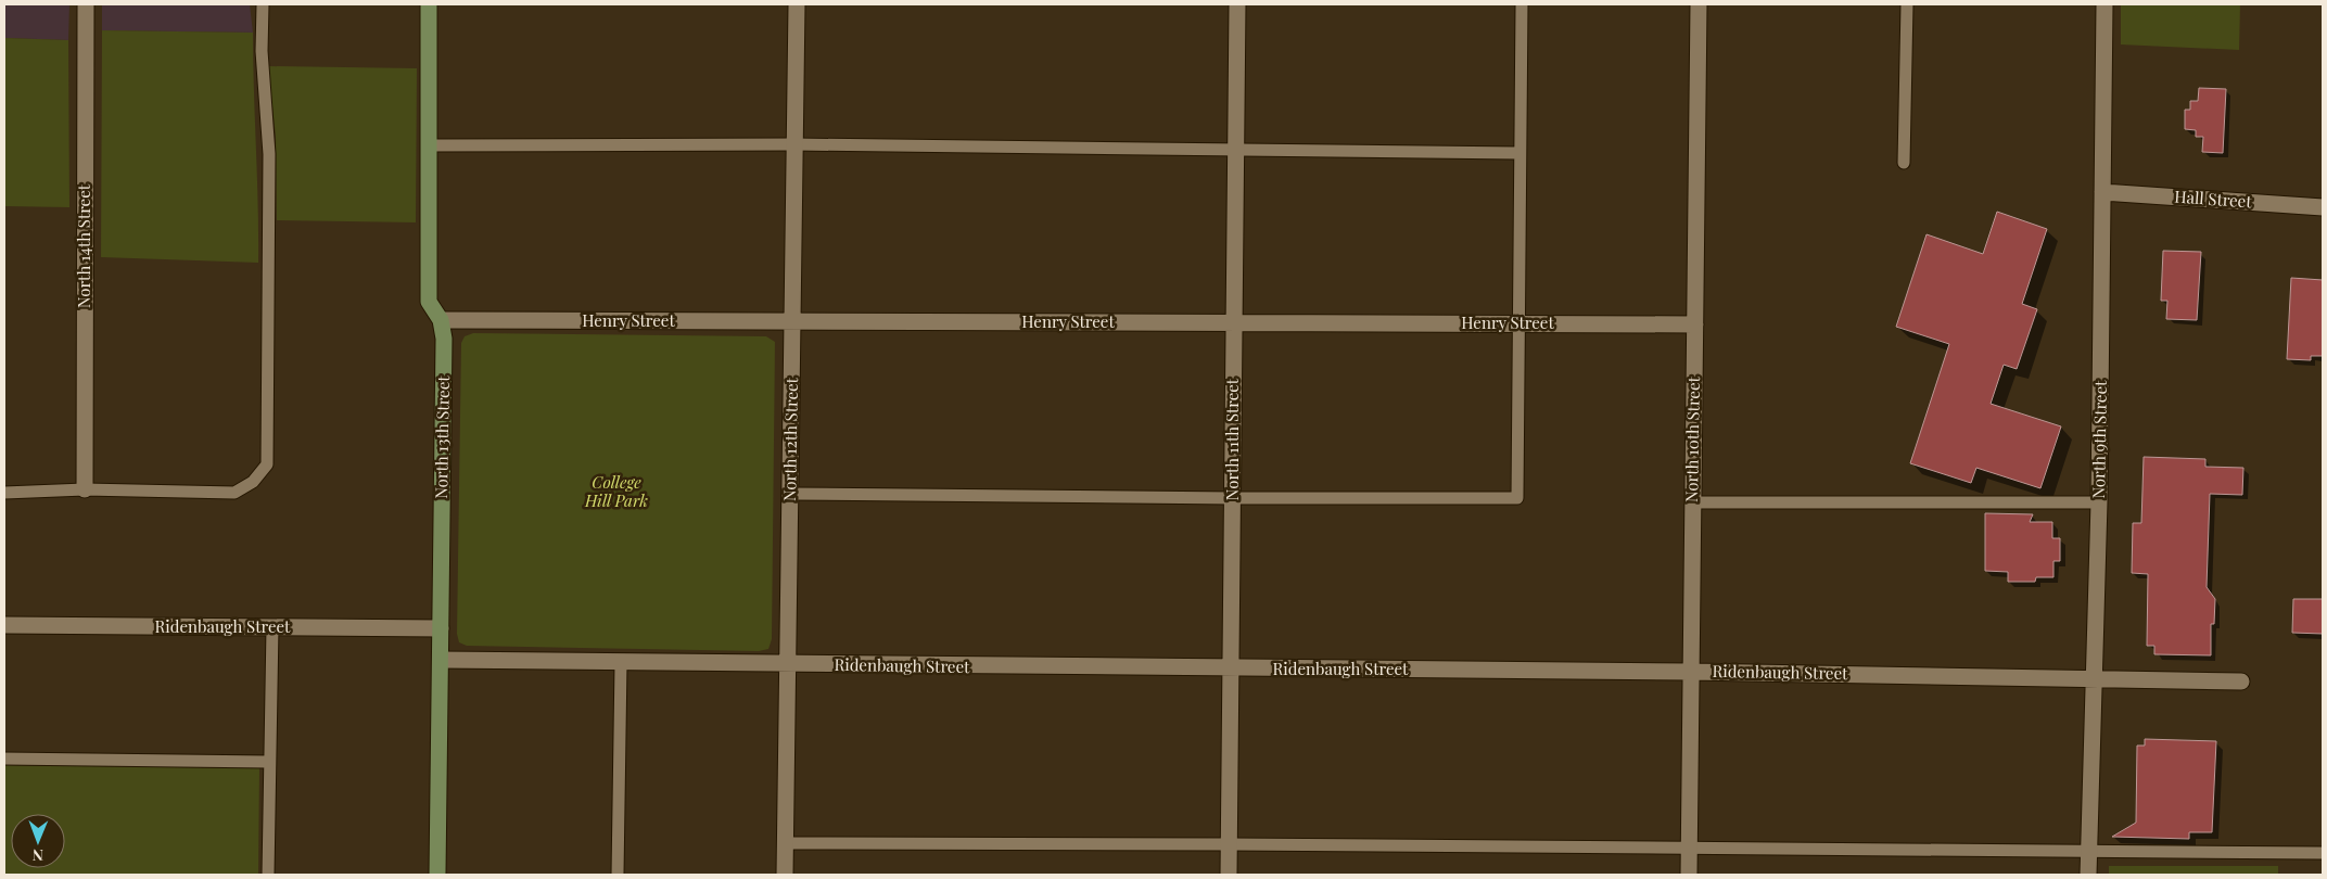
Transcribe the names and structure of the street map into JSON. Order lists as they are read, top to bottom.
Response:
{
  "streets": {
    "street": [
      "Hall Street",
      "North 14th Street",
      "Henry Street",
      "North 13th Street",
      "North 12th Street",
      "North 11th Street",
      "North 10th Street",
      "North 9th Street",
      "Ridenbaugh Street"
    ]
  },
  "crossings": [
    ["Hall Street", "North 9th Street"],
    ["Henry Street", "North 13th Street"],
    ["Henry Street", "North 12th Street"],
    ["Henry Street", "North 11th Street"],
    ["Henry Street", "North 10th Street"],
    ["North 13th Street", "Ridenbaugh Street"],
    ["North 12th Street", "Ridenbaugh Street"],
    ["North 11th Street", "Ridenbaugh Street"],
    ["North 10th Street", "Ridenbaugh Street"],
    ["North 9th Street", "Ridenbaugh Street"]
  ],
  "parks": ["College Hill Park"],
  "north": "bottom"
}
